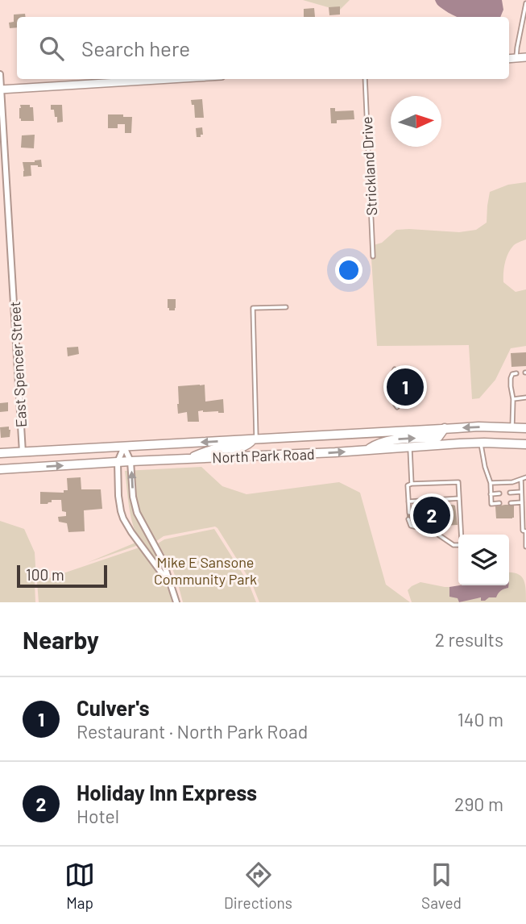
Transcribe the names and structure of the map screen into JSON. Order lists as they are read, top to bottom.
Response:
{
  "streets": {
    "main road": ["North Park Road"],
    "street": ["East Spencer Street"],
    "lane": ["Strickland Drive"]
  },
  "crossings": [
    ["East Spencer Street", "North Park Road"]
  ],
  "parks": ["Mike E Sansone Community Park"],
  "scale_bar": "100 m",
  "north": "right",
  "page": {
    "search": "Search here",
    "pins": ["1", "2"],
    "scale": "100 m",
    "heading": ["Nearby", "2 results"],
    "list": [
      {
        "mark": "1",
        "name": "Culver's",
        "note": "Restaurant · North Park Road",
        "value": "140 m"
      },
      {
        "mark": "2",
        "name": "Holiday Inn Express",
        "note": "Hotel",
        "value": "290 m"
      }
    ],
    "nav": ["Map", "Directions", "Saved"]
  }
}
